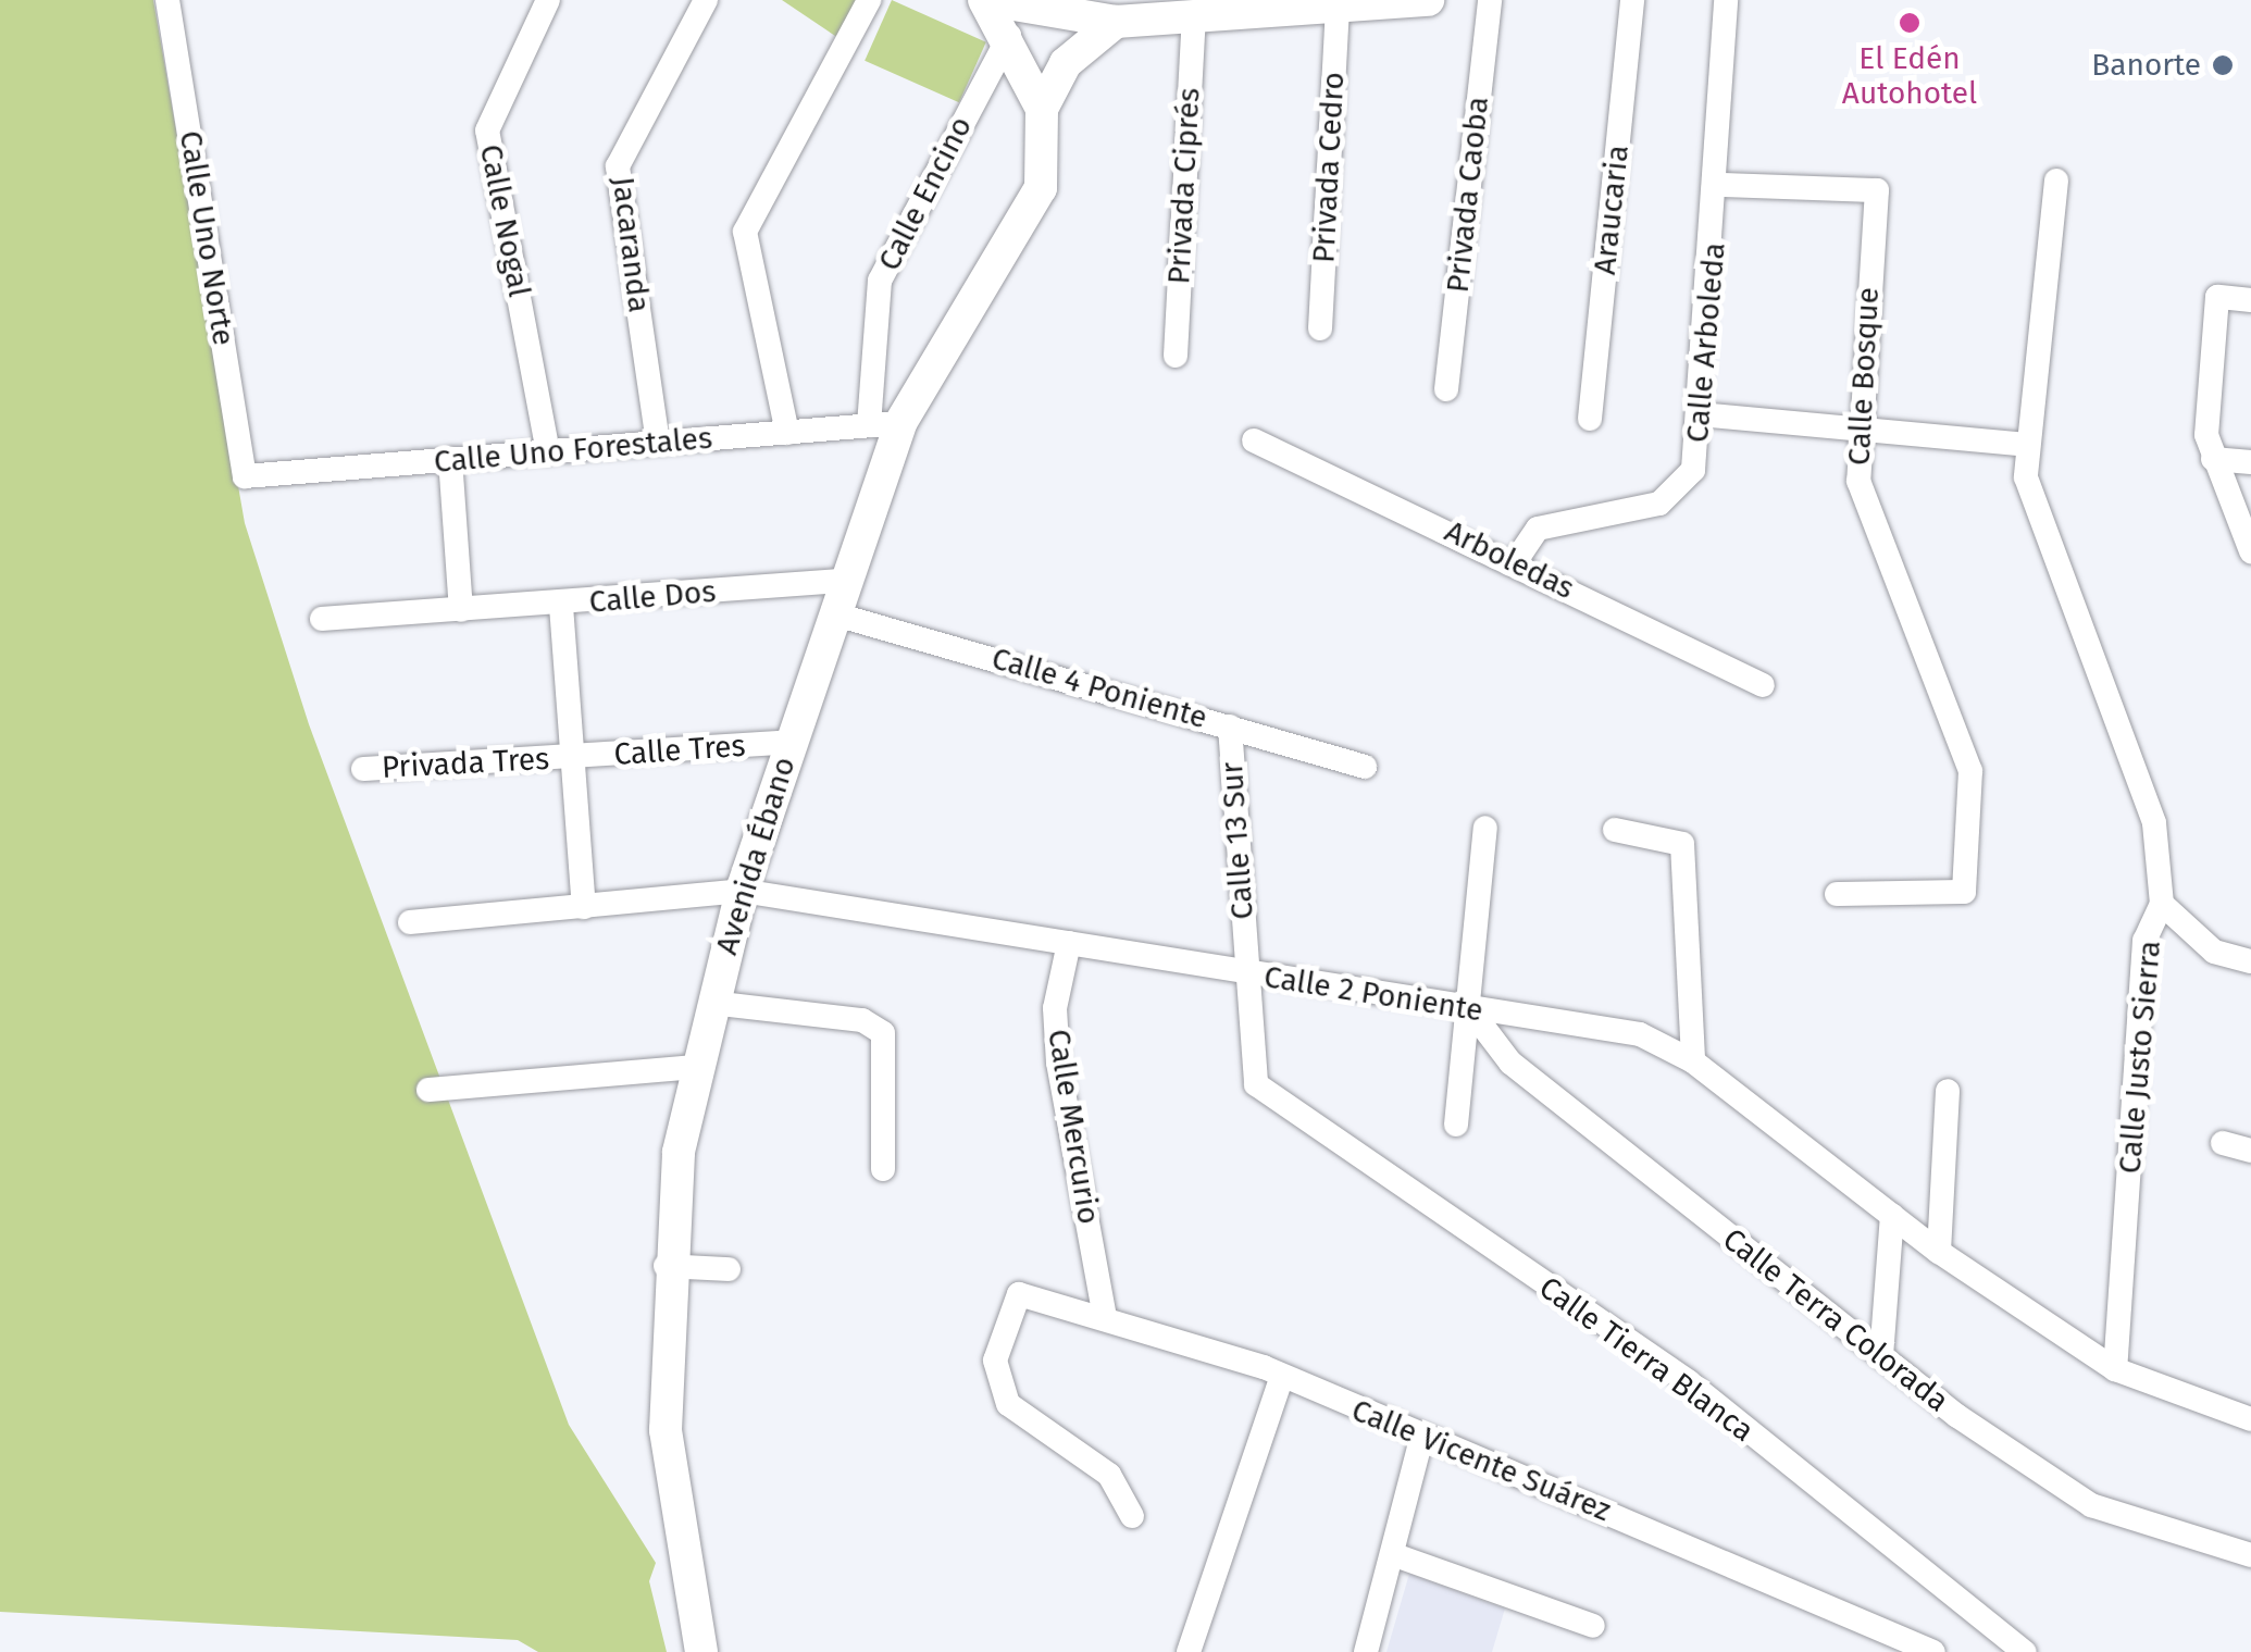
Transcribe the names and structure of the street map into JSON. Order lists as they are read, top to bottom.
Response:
{
  "streets": {
    "main road": ["Avenida Ébano"],
    "street": [
      "Privada Cedro",
      "Privada Ciprés",
      "Calle Encino",
      "Privada Caoba",
      "Araucaria",
      "Calle Nogal",
      "Calle Uno Norte",
      "Jacaranda",
      "Calle Arboleda",
      "Calle Bosque",
      "Calle Uno Forestales",
      "Arboledas",
      "Calle Dos",
      "Calle 4 Poniente",
      "Calle Tres",
      "Privada Tres",
      "Calle 13 Sur",
      "Calle 2 Poniente",
      "Calle Justo Sierra",
      "Calle Mercurio",
      "Calle Terra Colorada",
      "Calle Tierra Blanca",
      "Calle Vicente Suárez"
    ]
  },
  "crossings": [
    ["Calle Encino", "Calle Uno Forestales"],
    ["Calle Encino", "Avenida Ébano"],
    ["Calle Nogal", "Calle Uno Forestales"],
    ["Calle Uno Norte", "Calle Uno Forestales"],
    ["Jacaranda", "Calle Uno Forestales"],
    ["Calle Arboleda", "Calle Bosque"],
    ["Calle Arboleda", "Arboledas"],
    ["Calle Uno Forestales", "Avenida Ébano"],
    ["Calle Dos", "Avenida Ébano"],
    ["Calle 4 Poniente", "Calle 13 Sur"],
    ["Calle 4 Poniente", "Avenida Ébano"],
    ["Calle Tres", "Privada Tres"],
    ["Calle Tres", "Avenida Ébano"],
    ["Calle 13 Sur", "Calle 2 Poniente"],
    ["Calle 13 Sur", "Calle Tierra Blanca"],
    ["Avenida Ébano", "Calle 2 Poniente"],
    ["Calle 2 Poniente", "Calle Justo Sierra"],
    ["Calle 2 Poniente", "Calle Mercurio"],
    ["Calle 2 Poniente", "Calle Terra Colorada"],
    ["Calle Mercurio", "Calle Vicente Suárez"]
  ],
  "places": ["El Edén Autohotel", "Banorte"]
}
